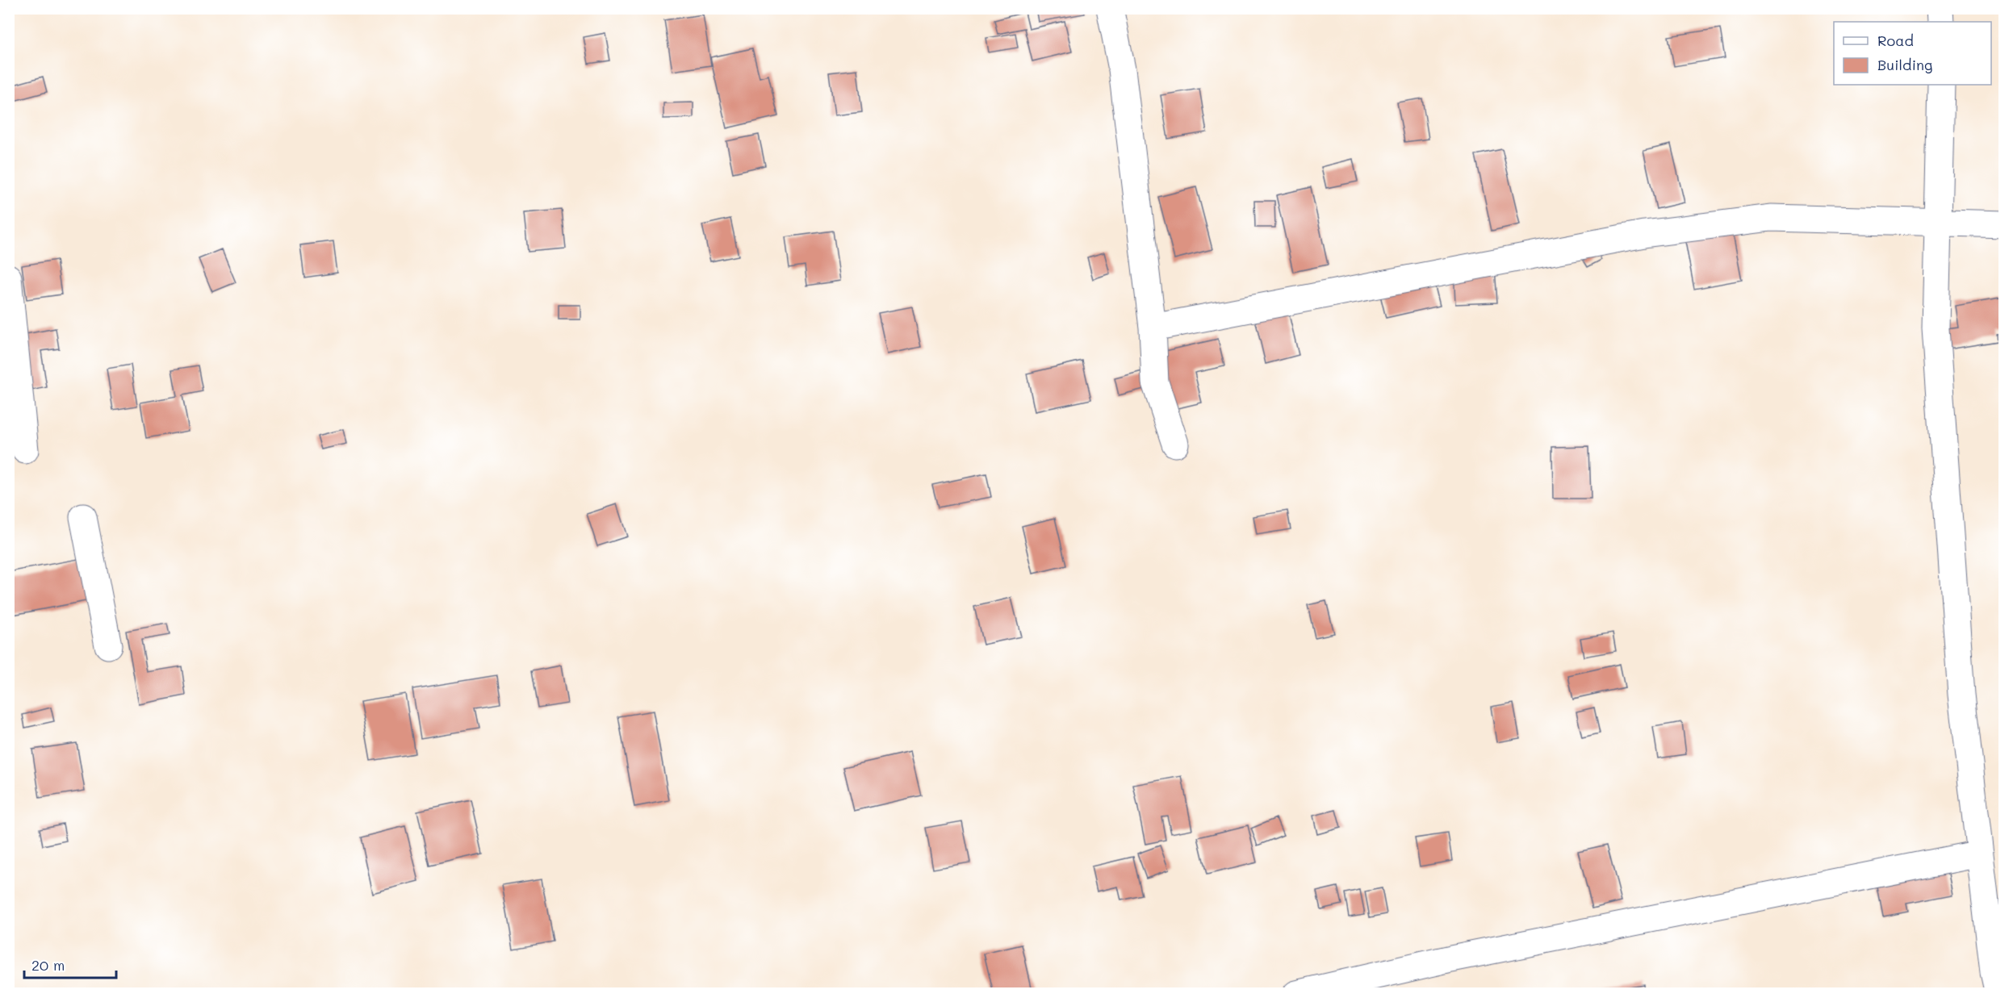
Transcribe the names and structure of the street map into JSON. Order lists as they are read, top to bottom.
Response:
{
  "legend": ["Road", "Building"],
  "scale_bar": "20 m"
}
